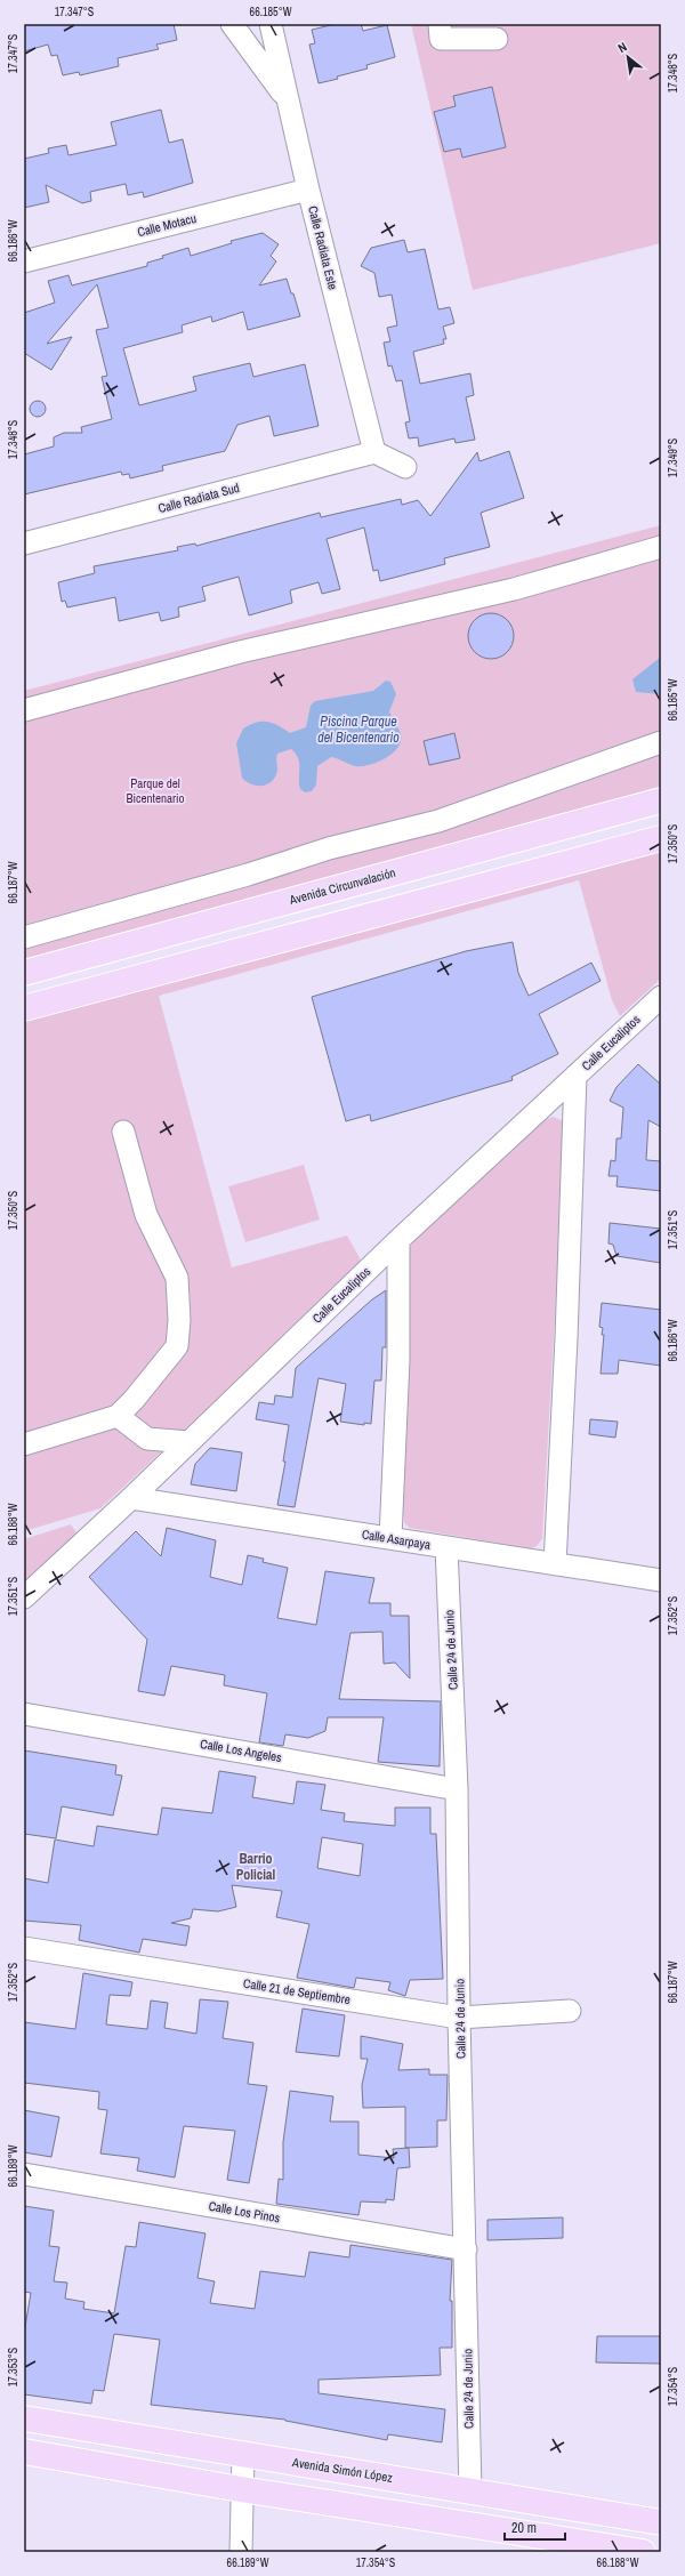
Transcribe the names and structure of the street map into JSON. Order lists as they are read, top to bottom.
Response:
{
  "streets": {
    "main road": ["Avenida Circunvalación", "Avenida Simón López"],
    "street": [
      "Calle Motacu",
      "Calle Radiata Este",
      "Calle Radiata Sud",
      "Calle Eucaliptos",
      "Calle Asarpaya",
      "Calle 24 de Junio",
      "Calle Los Angeles",
      "Calle 21 de Septiembre",
      "Calle Los Pinos"
    ]
  },
  "crossings": [
    ["Calle Motacu", "Calle Radiata Este"],
    ["Calle Radiata Este", "Calle Radiata Sud"],
    ["Calle Eucaliptos", "Calle Asarpaya"],
    ["Calle Asarpaya", "Calle 24 de Junio"],
    ["Calle 24 de Junio", "Calle Los Angeles"],
    ["Calle 24 de Junio", "Calle 21 de Septiembre"],
    ["Calle 24 de Junio", "Calle Los Pinos"],
    ["Calle 24 de Junio", "Avenida Simón López"]
  ],
  "districts": ["Barrio Policial"],
  "water": ["Piscina Parque del Bicentenario"],
  "parks": ["Parque del Bicentenario"],
  "scale_bar": "20 m",
  "north": "top left",
  "coordinates": [
    "17.347°S",
    "66.185°W",
    "17.348°S",
    "66.186°W",
    "17.349°S",
    "17.350°S",
    "66.187°W",
    "17.351°S",
    "66.188°W",
    "17.352°S",
    "66.189°W",
    "17.353°S",
    "17.354°S"
  ]
}
